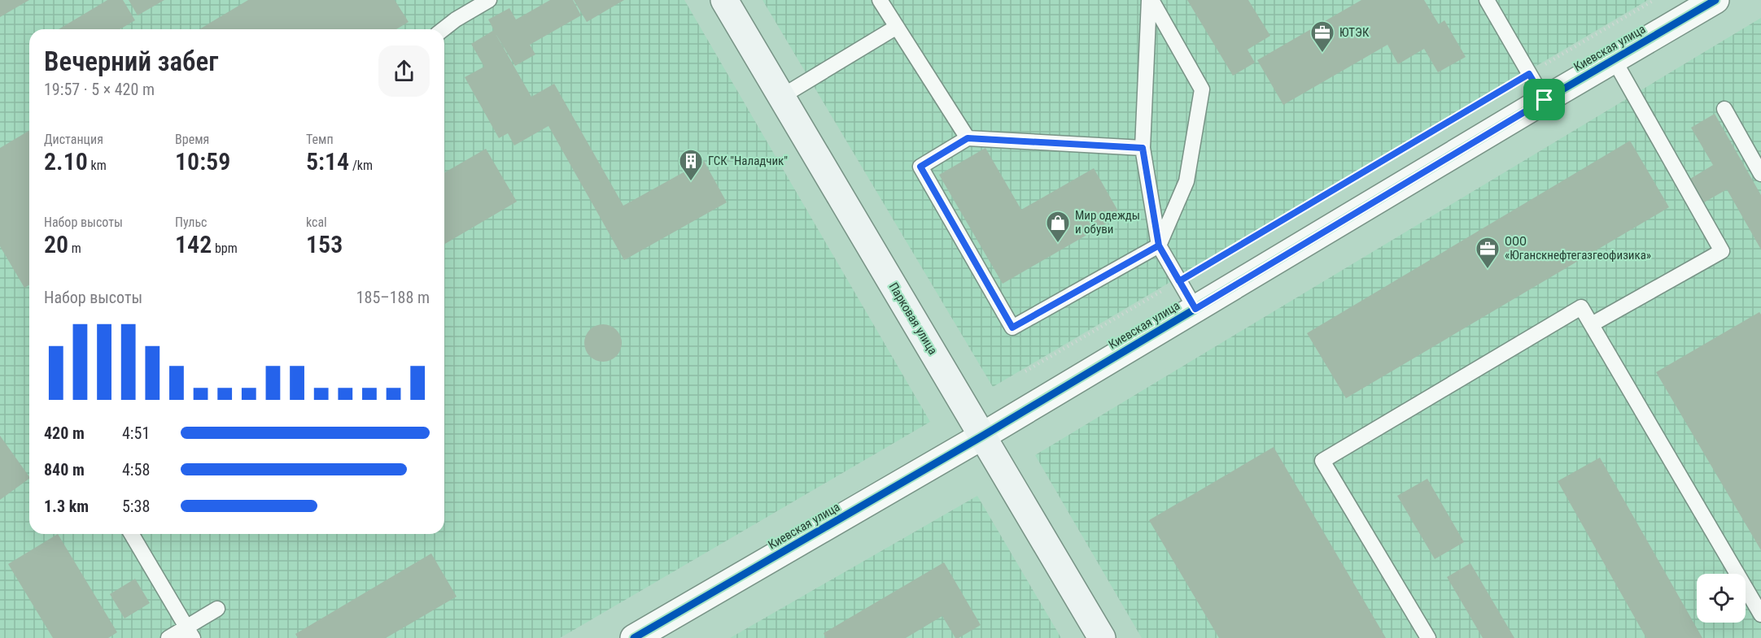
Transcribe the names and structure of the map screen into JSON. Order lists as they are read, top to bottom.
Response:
{
  "streets": {
    "main road": ["Парковая улица"],
    "street": ["Киевская улица"]
  },
  "crossings": [
    ["Киевская улица", "Парковая улица"]
  ],
  "places": {
    "office": ["ЮТЭК", "ООО «Юганскнефтегазгеофизика»"],
    "building": ["ГСК \"Наладчик\""],
    "shop": ["Мир одежды и обуви"]
  },
  "page": {
    "heading": ["Вечерний забег", "19:57 · 5 × 420 m"],
    "stats": [
      ["Дистанция", "2.10 km"],
      ["Время", "10:59"],
      ["Темп", "5:14 /km"],
      ["Набор высоты", "20 m"],
      ["Пульс", "142 bpm"],
      ["kcal", "153"]
    ],
    "chart": ["Набор высоты", "185–188 m"],
    "list": [
      {
        "name": "420 m",
        "note": "4:51"
      },
      {
        "name": "840 m",
        "note": "4:58"
      },
      {
        "name": "1.3 km",
        "note": "5:38"
      }
    ]
  }
}
